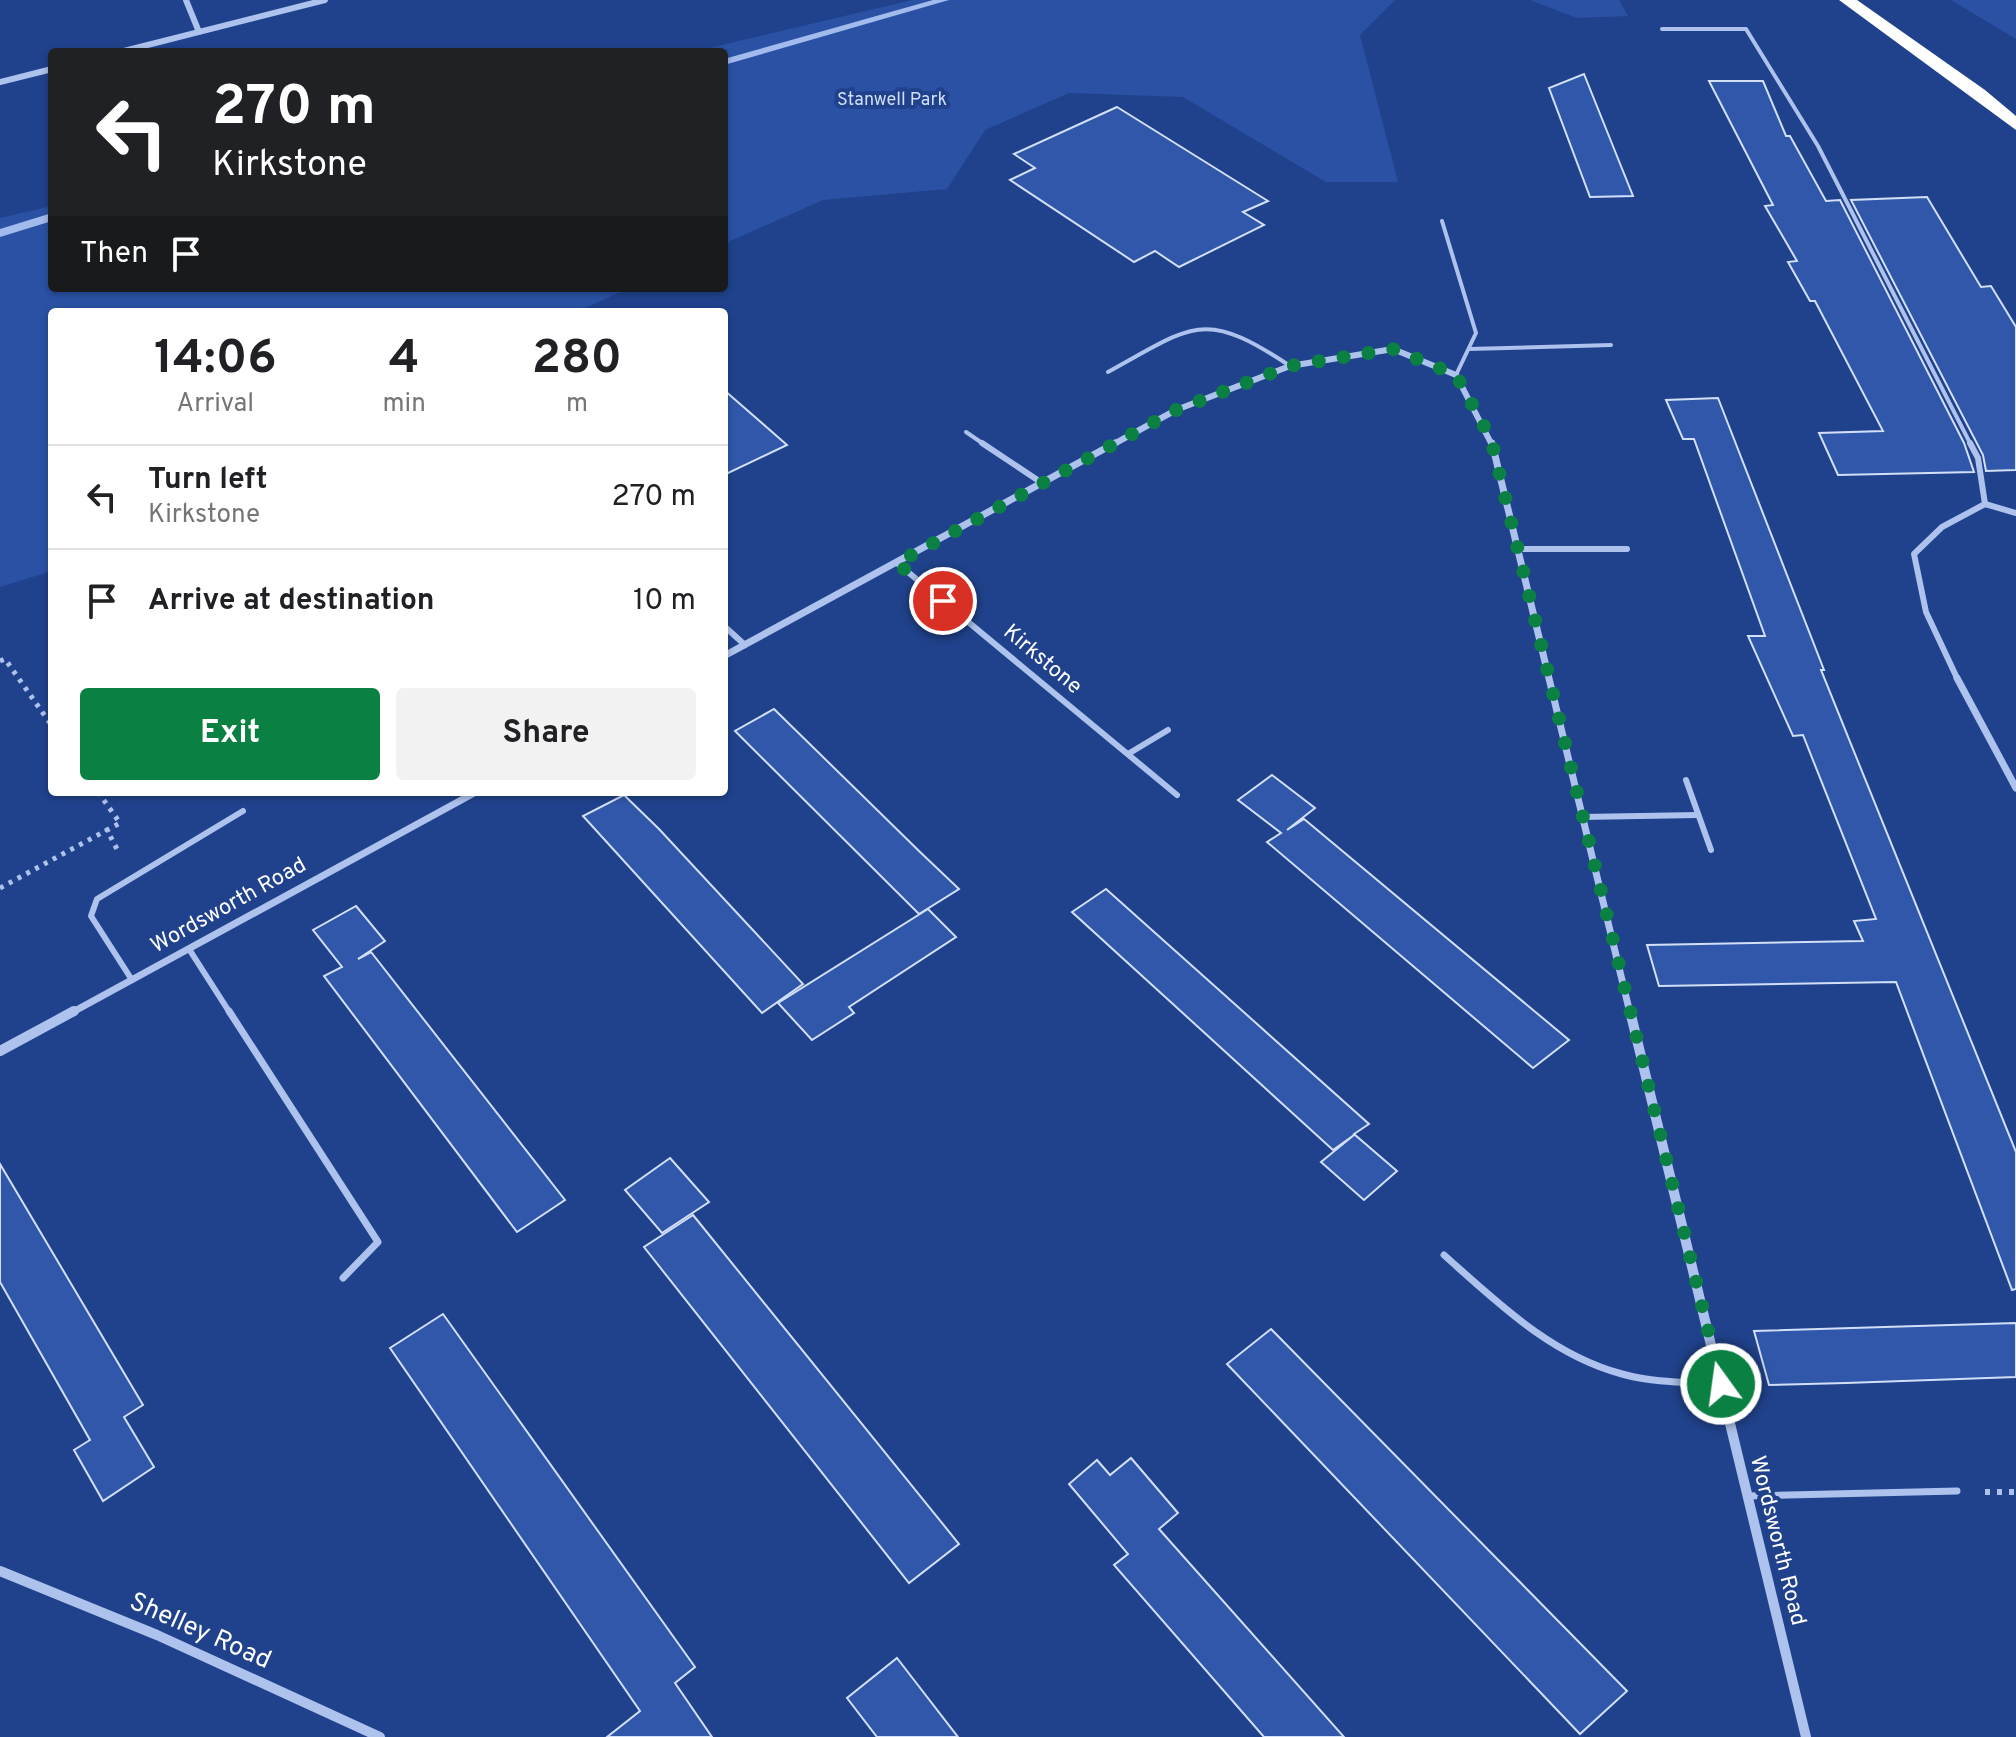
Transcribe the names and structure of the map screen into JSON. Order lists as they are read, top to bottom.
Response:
{
  "streets": {
    "street": ["Wordsworth Road", "Shelley Road"],
    "lane": ["Kirkstone"]
  },
  "parks": ["Stanwell Park"],
  "page": {
    "turn": ["270 m", "Kirkstone"],
    "then": "Then",
    "eta": [
      "14:06",
      "Arrival",
      "4",
      "min",
      "280",
      "m"
    ],
    "list": [
      {
        "name": "Turn left",
        "note": "Kirkstone",
        "value": "270 m"
      },
      {
        "name": "Arrive at destination",
        "value": "10 m"
      }
    ],
    "buttons": ["Exit", "Share"]
  }
}
